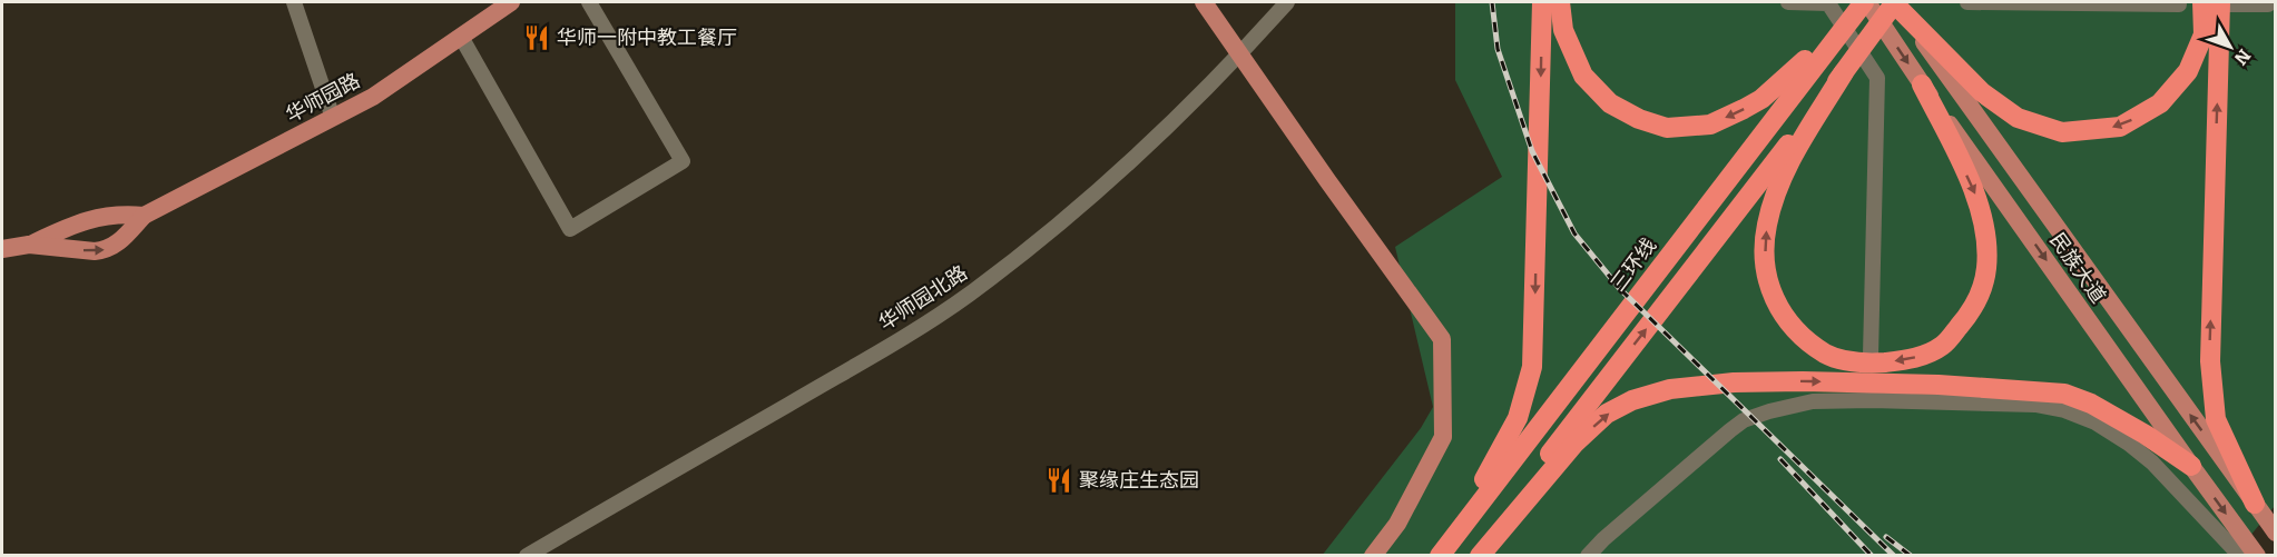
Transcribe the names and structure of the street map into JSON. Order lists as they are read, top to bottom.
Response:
{
  "streets": {
    "highway": ["三环线"],
    "main road": ["华师园路", "民族大道"],
    "street": ["华师园北路"]
  },
  "crossings": [
    ["三环线", "民族大道"]
  ],
  "places": {
    "restaurant": ["华师一附中教工餐厅", "聚缘庄生态园"]
  },
  "north": "bottom right"
}
